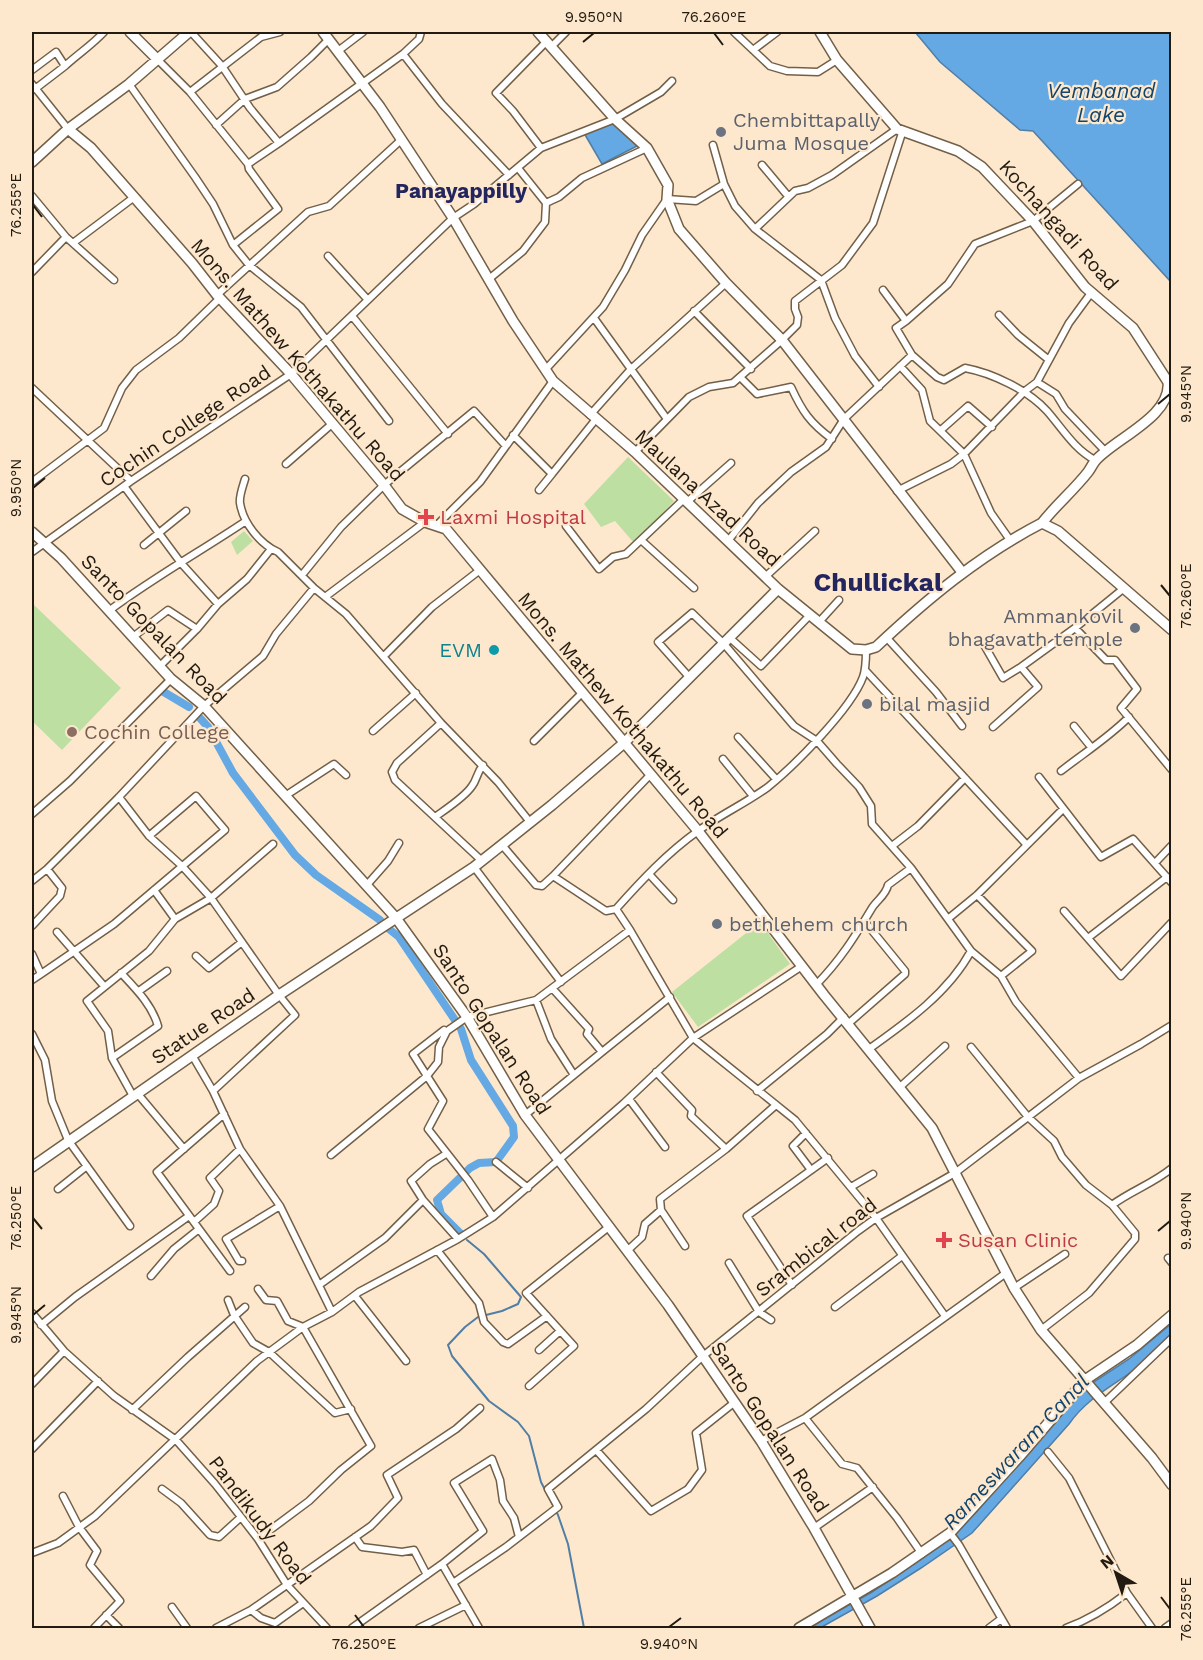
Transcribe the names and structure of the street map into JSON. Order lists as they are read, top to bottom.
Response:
{
  "streets": {
    "street": [
      "Kochangadi Road",
      "Mons. Mathew Kothakathu Road",
      "Cochin College Road",
      "Maulana Azad Road",
      "Santo Gopalan Road",
      "Statue Road",
      "Srambical road",
      "Pandikudy Road"
    ]
  },
  "crossings": [
    ["Mons. Mathew Kothakathu Road", "Cochin College Road"],
    ["Mons. Mathew Kothakathu Road", "Statue Road"],
    ["Mons. Mathew Kothakathu Road", "Srambical road"],
    ["Cochin College Road", "Maulana Azad Road"],
    ["Cochin College Road", "Santo Gopalan Road"],
    ["Maulana Azad Road", "Statue Road"],
    ["Santo Gopalan Road", "Statue Road"],
    ["Santo Gopalan Road", "Srambical road"]
  ],
  "districts": ["Panayappilly", "Chullickal"],
  "water": ["Vembanad Lake", "Rameswaram Canal"],
  "places": {
    "other": [
      "Chembittapally Juma Mosque",
      "Ammankovil bhagavath temple",
      "EVM",
      "bilal masjid",
      "Cochin College",
      "bethlehem church"
    ],
    "health": ["Laxmi Hospital", "Susan Clinic"]
  },
  "north": "top left",
  "coordinates": [
    "9.950°N",
    "76.260°E",
    "76.255°E",
    "9.945°N",
    "76.250°E",
    "9.940°N"
  ]
}
